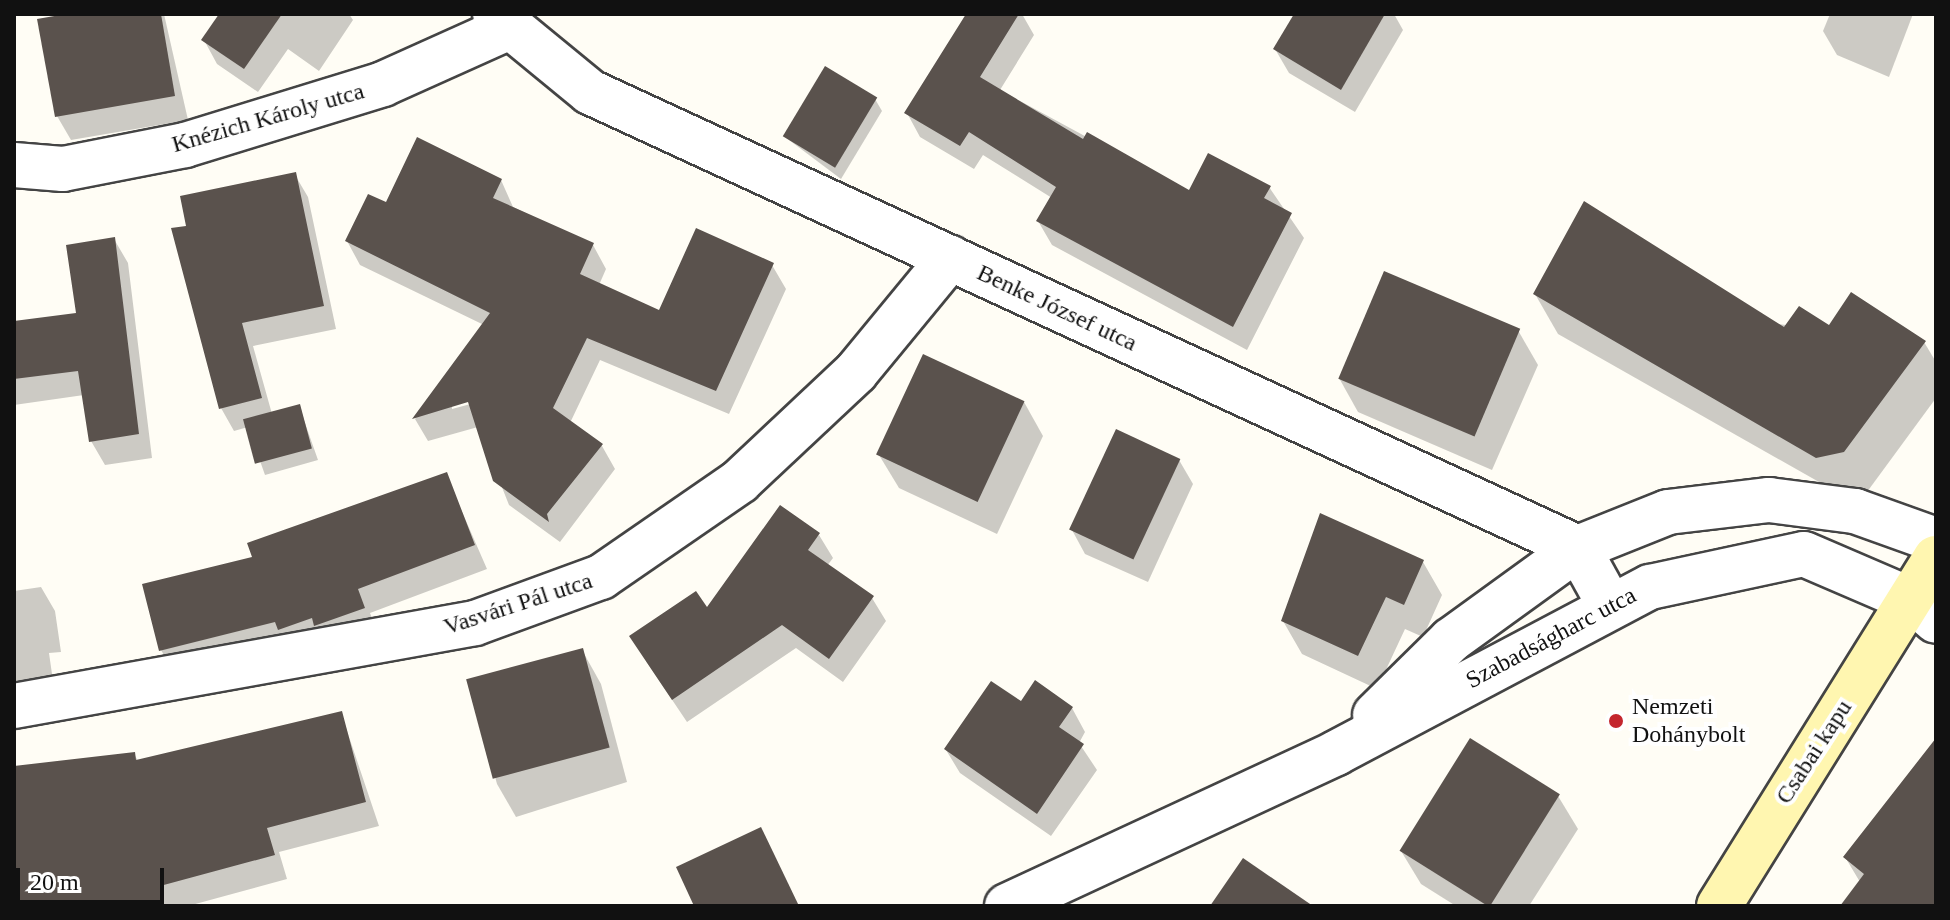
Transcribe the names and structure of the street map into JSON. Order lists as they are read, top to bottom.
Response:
{
  "streets": {
    "street": [
      "Knézich Károly utca",
      "Benke József utca",
      "Vasvári Pál utca",
      "Szabadságharc utca",
      "Csabai kapu"
    ]
  },
  "crossings": [
    ["Knézich Károly utca", "Benke József utca"],
    ["Benke József utca", "Vasvári Pál utca"],
    ["Benke József utca", "Szabadságharc utca"],
    ["Szabadságharc utca", "Csabai kapu"]
  ],
  "places": ["Nemzeti Dohánybolt"],
  "scale_bar": "20 m"
}
